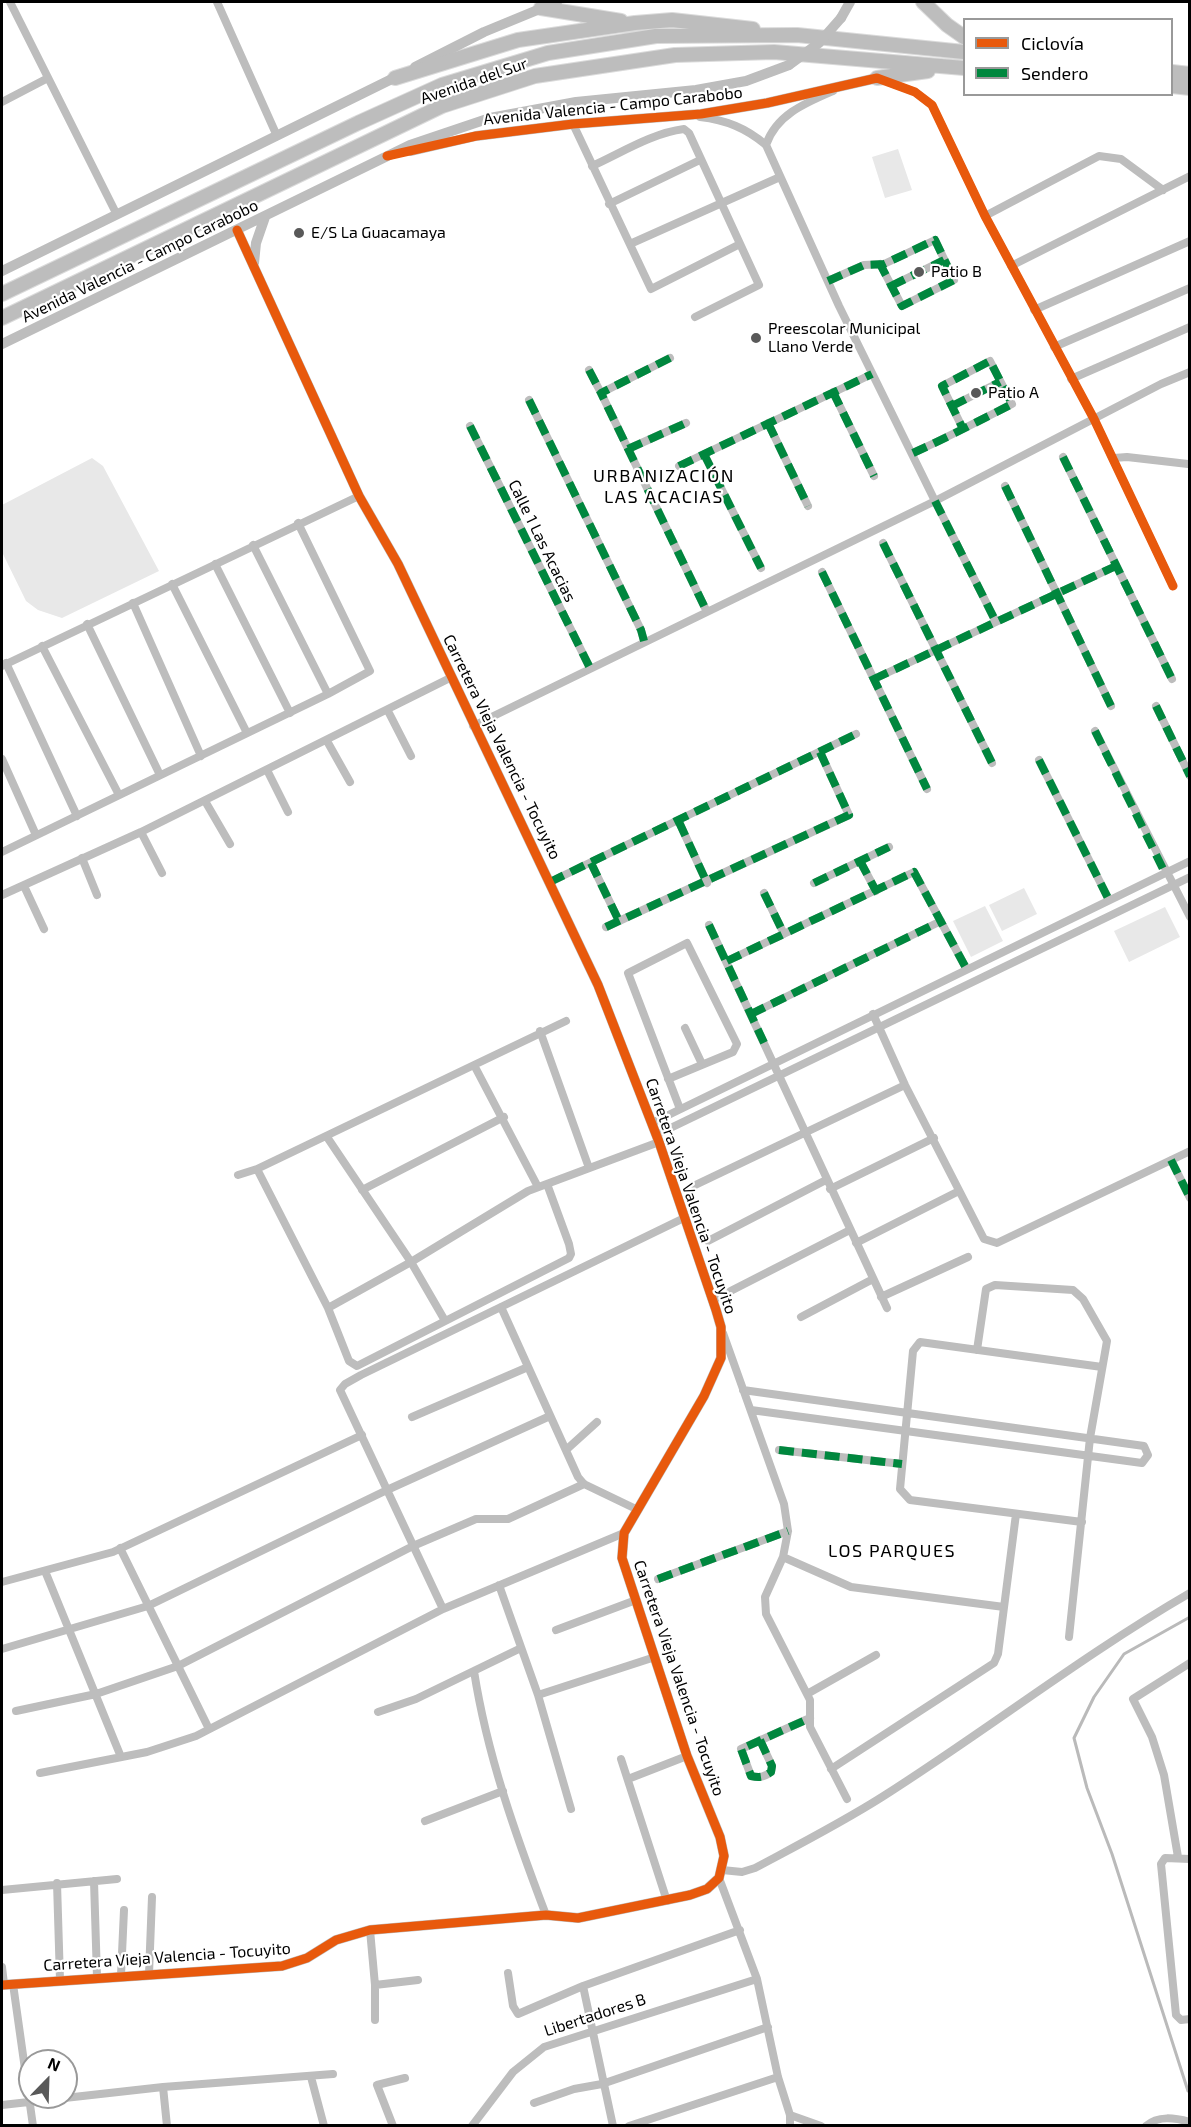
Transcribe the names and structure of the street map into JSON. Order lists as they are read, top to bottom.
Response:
{
  "streets": {
    "highway": ["Avenida del Sur"],
    "street": [
      "Avenida Valencia - Campo Carabobo",
      "Calle 1 Las Acacias",
      "Carretera Vieja Valencia - Tocuyito",
      "Libertadores B"
    ]
  },
  "crossings": [
    ["Avenida Valencia - Campo Carabobo", "Carretera Vieja Valencia - Tocuyito"]
  ],
  "districts": ["URBANIZACIÓN LAS ACACIAS", "LOS PARQUES"],
  "places": [
    "E/S La Guacamaya",
    "Patio B",
    "Preescolar Municipal Llano Verde",
    "Patio A"
  ],
  "legend": ["Ciclovía", "Sendero"],
  "north": "top right"
}
